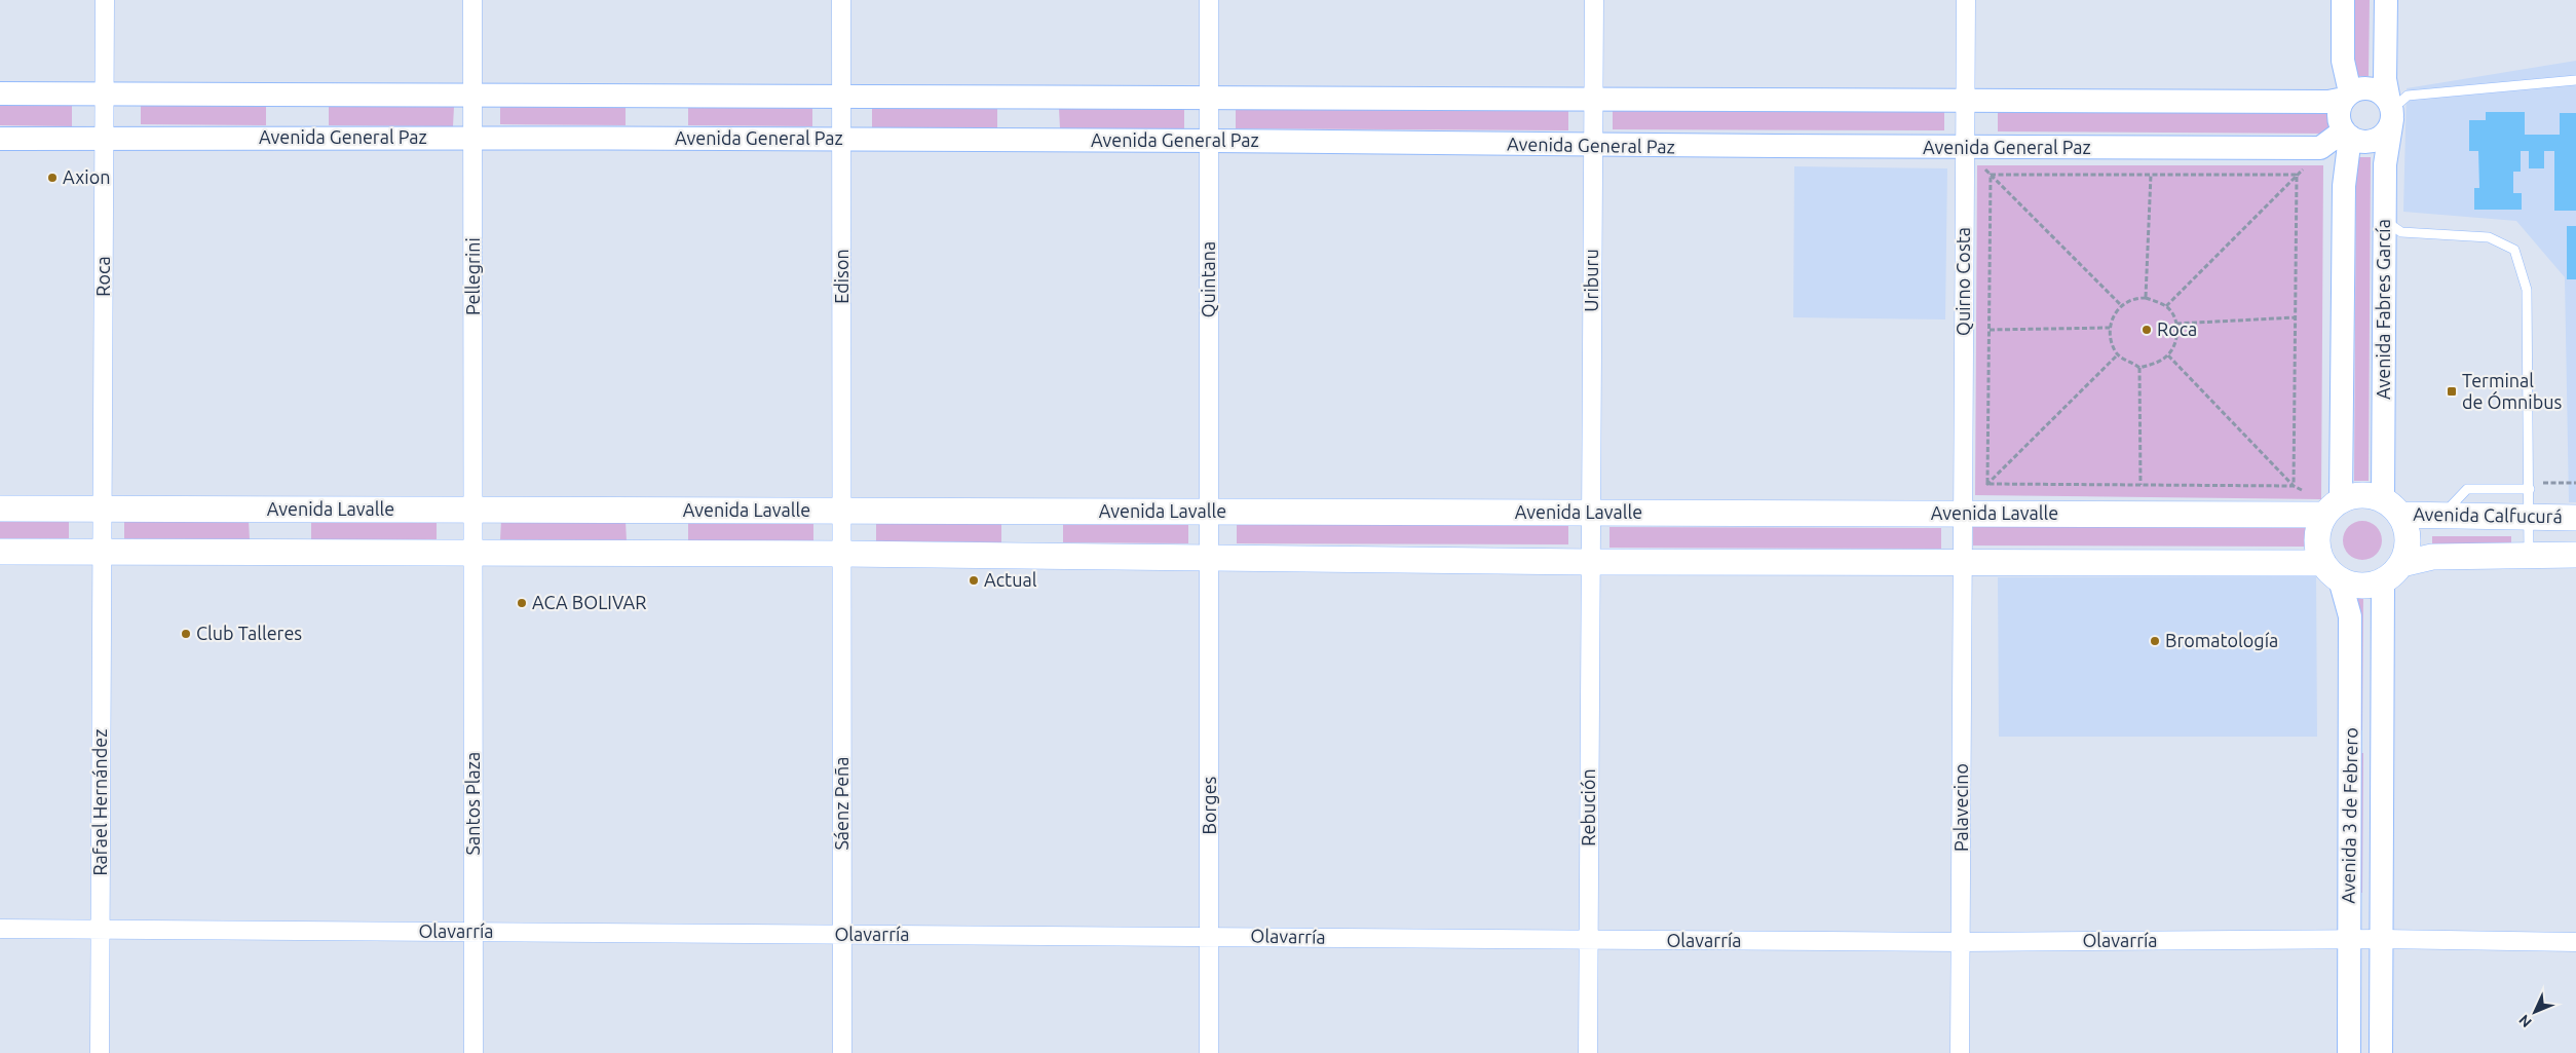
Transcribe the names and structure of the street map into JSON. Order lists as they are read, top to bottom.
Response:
{
  "streets": {
    "main road": ["Avenida Lavalle", "Avenida Calfucurá"],
    "street": [
      "Avenida General Paz",
      "Roca",
      "Pellegrini",
      "Edison",
      "Quintana",
      "Uriburu",
      "Quirno Costa",
      "Avenida Fabres García",
      "Rafael Hernández",
      "Santos Plaza",
      "Sáenz Peña",
      "Borges",
      "Rebución",
      "Palavecino",
      "Avenida 3 de Febrero",
      "Olavarría"
    ]
  },
  "crossings": [
    ["Avenida General Paz", "Roca"],
    ["Avenida General Paz", "Pellegrini"],
    ["Avenida General Paz", "Edison"],
    ["Avenida General Paz", "Quintana"],
    ["Avenida General Paz", "Uriburu"],
    ["Avenida General Paz", "Quirno Costa"],
    ["Roca", "Avenida Lavalle"],
    ["Roca", "Rafael Hernández"],
    ["Pellegrini", "Avenida Lavalle"],
    ["Pellegrini", "Santos Plaza"],
    ["Edison", "Avenida Lavalle"],
    ["Edison", "Sáenz Peña"],
    ["Quintana", "Avenida Lavalle"],
    ["Quintana", "Borges"],
    ["Uriburu", "Avenida Lavalle"],
    ["Uriburu", "Rebución"],
    ["Quirno Costa", "Avenida Lavalle"],
    ["Quirno Costa", "Palavecino"],
    ["Avenida Fabres García", "Avenida Lavalle"],
    ["Avenida Fabres García", "Avenida Calfucurá"],
    ["Avenida Fabres García", "Avenida 3 de Febrero"],
    ["Avenida Lavalle", "Avenida Calfucurá"],
    ["Avenida Lavalle", "Avenida 3 de Febrero"],
    ["Avenida Calfucurá", "Avenida 3 de Febrero"],
    ["Rafael Hernández", "Olavarría"],
    ["Santos Plaza", "Olavarría"],
    ["Sáenz Peña", "Olavarría"],
    ["Borges", "Olavarría"],
    ["Rebución", "Olavarría"],
    ["Palavecino", "Olavarría"],
    ["Avenida 3 de Febrero", "Olavarría"]
  ],
  "places": {
    "other": [
      "Axion",
      "Roca",
      "Actual",
      "ACA BOLIVAR",
      "Club Talleres",
      "Bromatología"
    ],
    "transit": ["Terminal de Ómnibus"]
  },
  "north": "bottom left"
}
